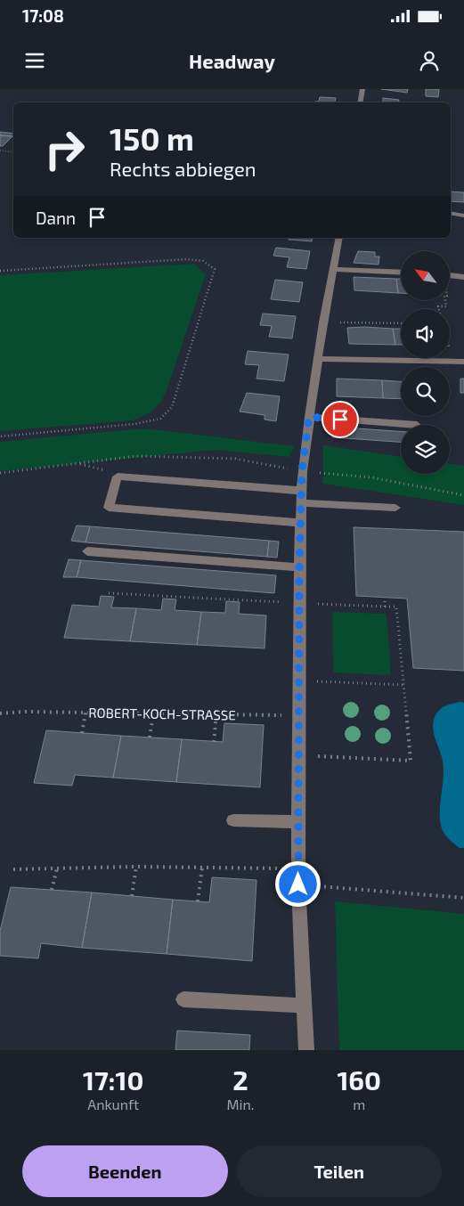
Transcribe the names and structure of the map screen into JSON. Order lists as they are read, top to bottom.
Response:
{
  "streets": {
    "path": ["ROBERT-KOCH-STRASSE"]
  },
  "north": "top left",
  "page": {
    "status": "17:08",
    "header": "Headway",
    "turn": ["150 m", "Rechts abbiegen"],
    "then": "Dann",
    "eta": [
      "17:10",
      "Ankunft",
      "2",
      "Min.",
      "160",
      "m"
    ],
    "buttons": ["Beenden", "Teilen"]
  }
}
